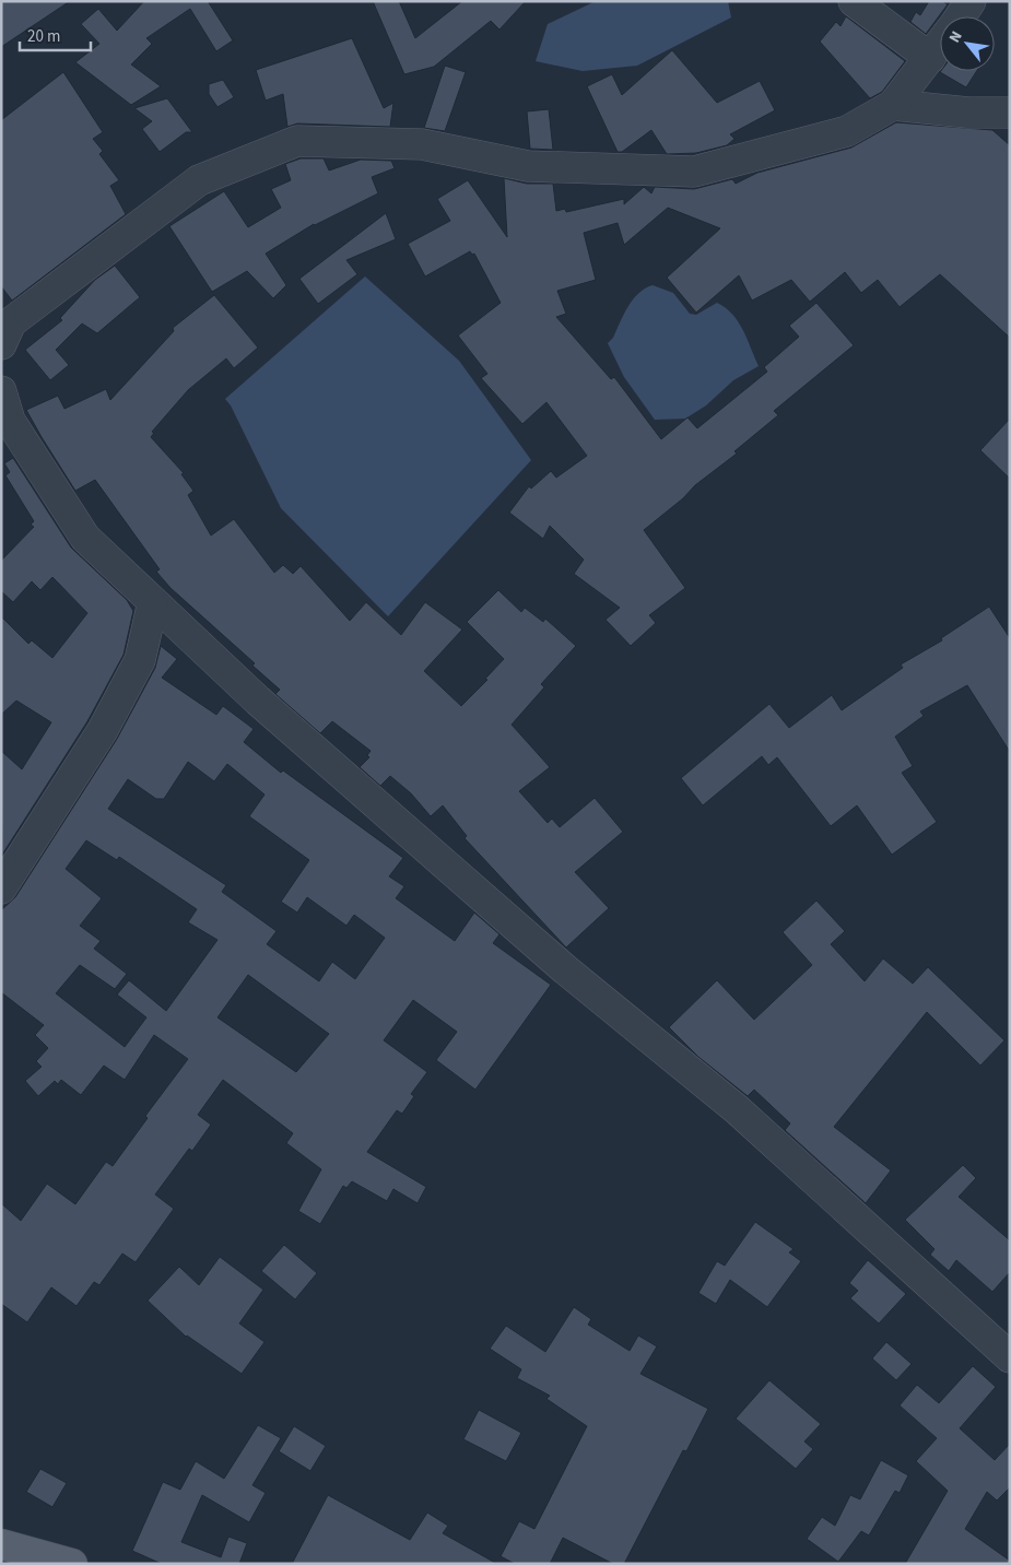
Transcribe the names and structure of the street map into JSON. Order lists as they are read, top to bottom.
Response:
{
  "scale_bar": "20 m",
  "north": "top left"
}
